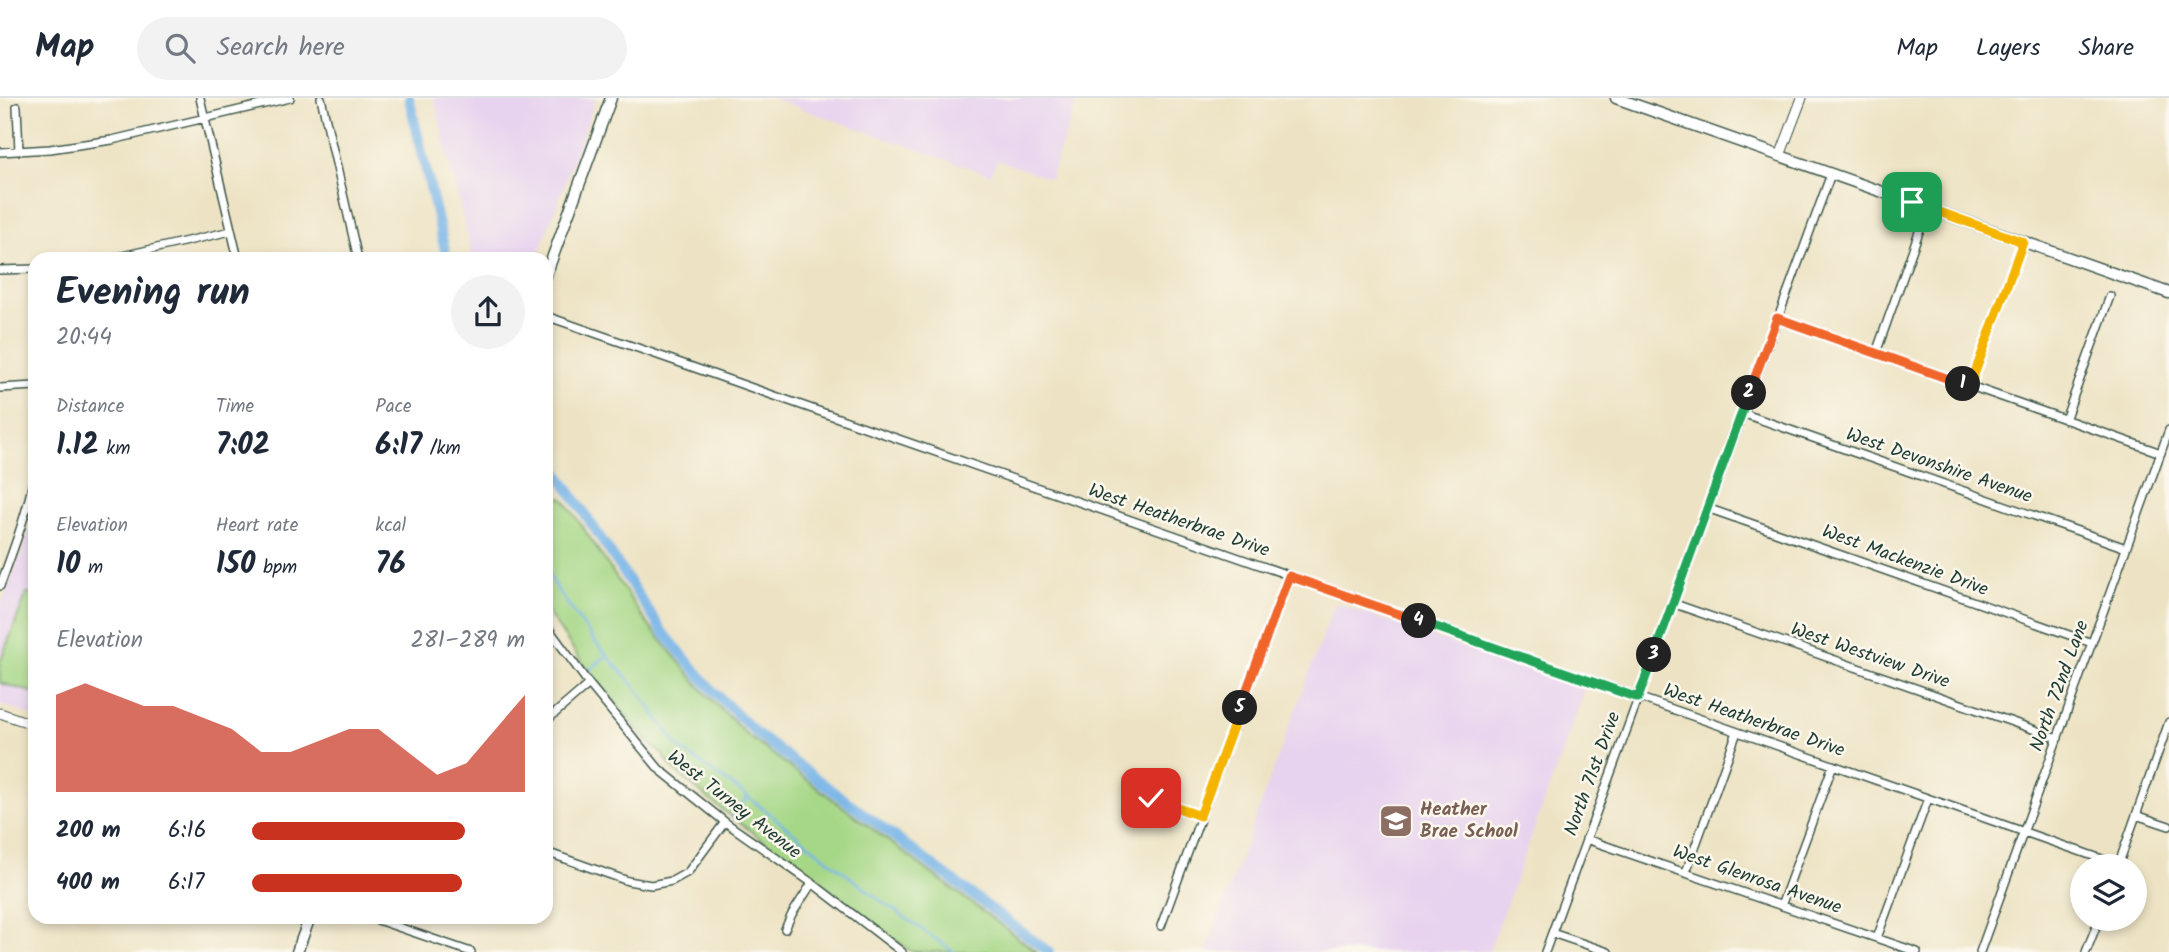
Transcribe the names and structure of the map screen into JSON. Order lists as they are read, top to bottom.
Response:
{
  "streets": {
    "street": [
      "West Devonshire Avenue",
      "West Heatherbrae Drive",
      "West Mackenzie Drive",
      "West Westview Drive",
      "North 72nd Lane",
      "North 71st Drive",
      "West Turney Avenue",
      "West Glenrosa Avenue"
    ]
  },
  "crossings": [
    ["West Devonshire Avenue", "North 72nd Lane"],
    ["West Devonshire Avenue", "North 71st Drive"],
    ["West Heatherbrae Drive", "North 72nd Lane"],
    ["West Heatherbrae Drive", "North 71st Drive"],
    ["West Mackenzie Drive", "North 72nd Lane"],
    ["West Mackenzie Drive", "North 71st Drive"],
    ["West Westview Drive", "North 72nd Lane"],
    ["West Westview Drive", "North 71st Drive"],
    ["North 71st Drive", "West Glenrosa Avenue"]
  ],
  "places": {
    "school or university": ["Heather Brae School"]
  },
  "page": {
    "header": "Map",
    "search": "Search here",
    "nav": ["Map", "Layers", "Share"],
    "heading": ["Evening run", "20:44"],
    "pins": [
      "1",
      "2",
      "4",
      "3",
      "5"
    ],
    "stats": [
      ["Distance", "1.12 km"],
      ["Time", "7:02"],
      ["Pace", "6:17 /km"],
      ["Elevation", "10 m"],
      ["Heart rate", "150 bpm"],
      ["kcal", "76"]
    ],
    "chart": ["Elevation", "281–289 m"],
    "list": [
      {
        "name": "200 m",
        "note": "6:16"
      },
      {
        "name": "400 m",
        "note": "6:17"
      }
    ]
  }
}
